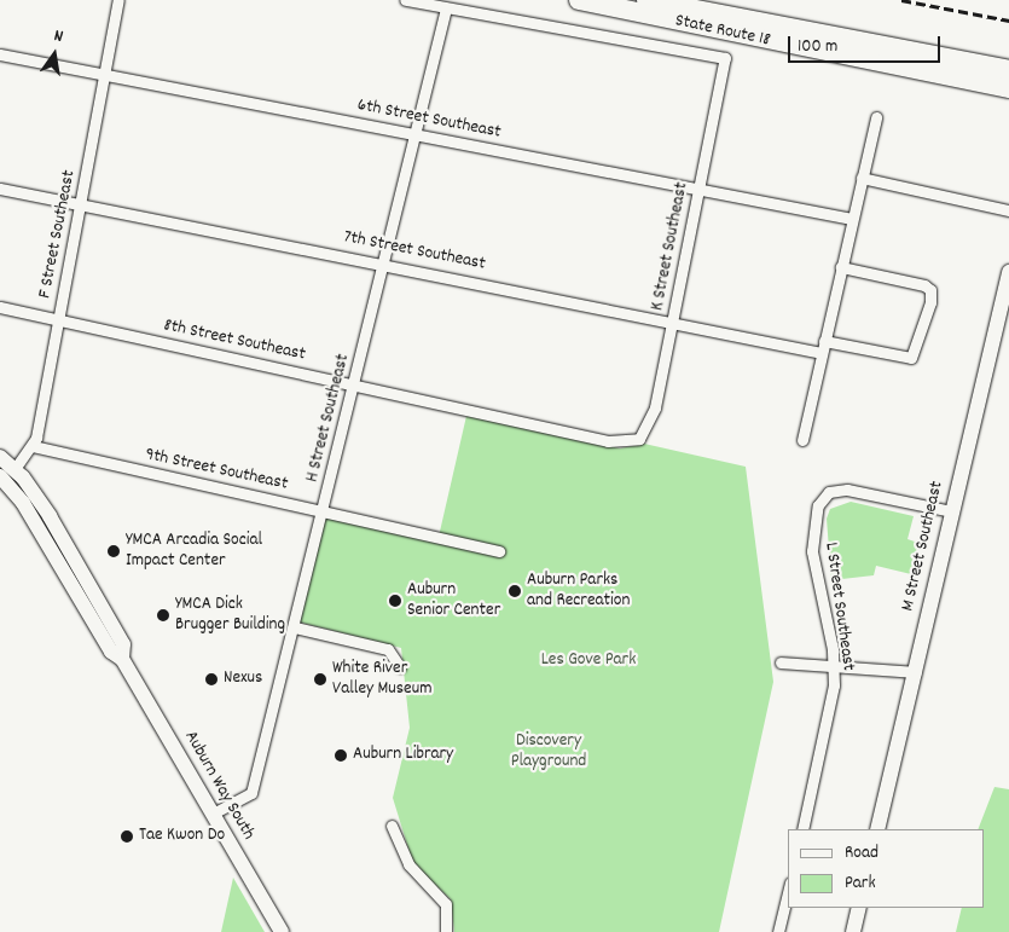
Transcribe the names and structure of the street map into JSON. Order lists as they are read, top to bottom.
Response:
{
  "streets": {
    "highway": ["State Route 18"],
    "main road": ["M Street Southeast", "Auburn Way South"],
    "street": [
      "6th Street Southeast",
      "F Street Southeast",
      "K Street Southeast",
      "7th Street Southeast",
      "8th Street Southeast",
      "H Street Southeast",
      "9th Street Southeast",
      "L Street Southeast"
    ]
  },
  "crossings": [
    ["6th Street Southeast", "F Street Southeast"],
    ["6th Street Southeast", "K Street Southeast"],
    ["6th Street Southeast", "H Street Southeast"],
    ["F Street Southeast", "7th Street Southeast"],
    ["F Street Southeast", "8th Street Southeast"],
    ["F Street Southeast", "9th Street Southeast"],
    ["F Street Southeast", "Auburn Way South"],
    ["K Street Southeast", "7th Street Southeast"],
    ["K Street Southeast", "8th Street Southeast"],
    ["K Street Southeast", "H Street Southeast"],
    ["7th Street Southeast", "H Street Southeast"],
    ["8th Street Southeast", "H Street Southeast"],
    ["H Street Southeast", "9th Street Southeast"],
    ["H Street Southeast", "Auburn Way South"],
    ["M Street Southeast", "L Street Southeast"]
  ],
  "parks": ["Les Gove Park", "Discovery Playground"],
  "places": [
    "YMCA Arcadia Social Impact Center",
    "Auburn Parks and Recreation",
    "Auburn Senior Center",
    "YMCA Dick Brugger Building",
    "Nexus",
    "White River Valley Museum",
    "Auburn Library",
    "Tae Kwon Do"
  ],
  "legend": ["Road", "Park"],
  "scale_bar": "100 m",
  "north": "top"
}
